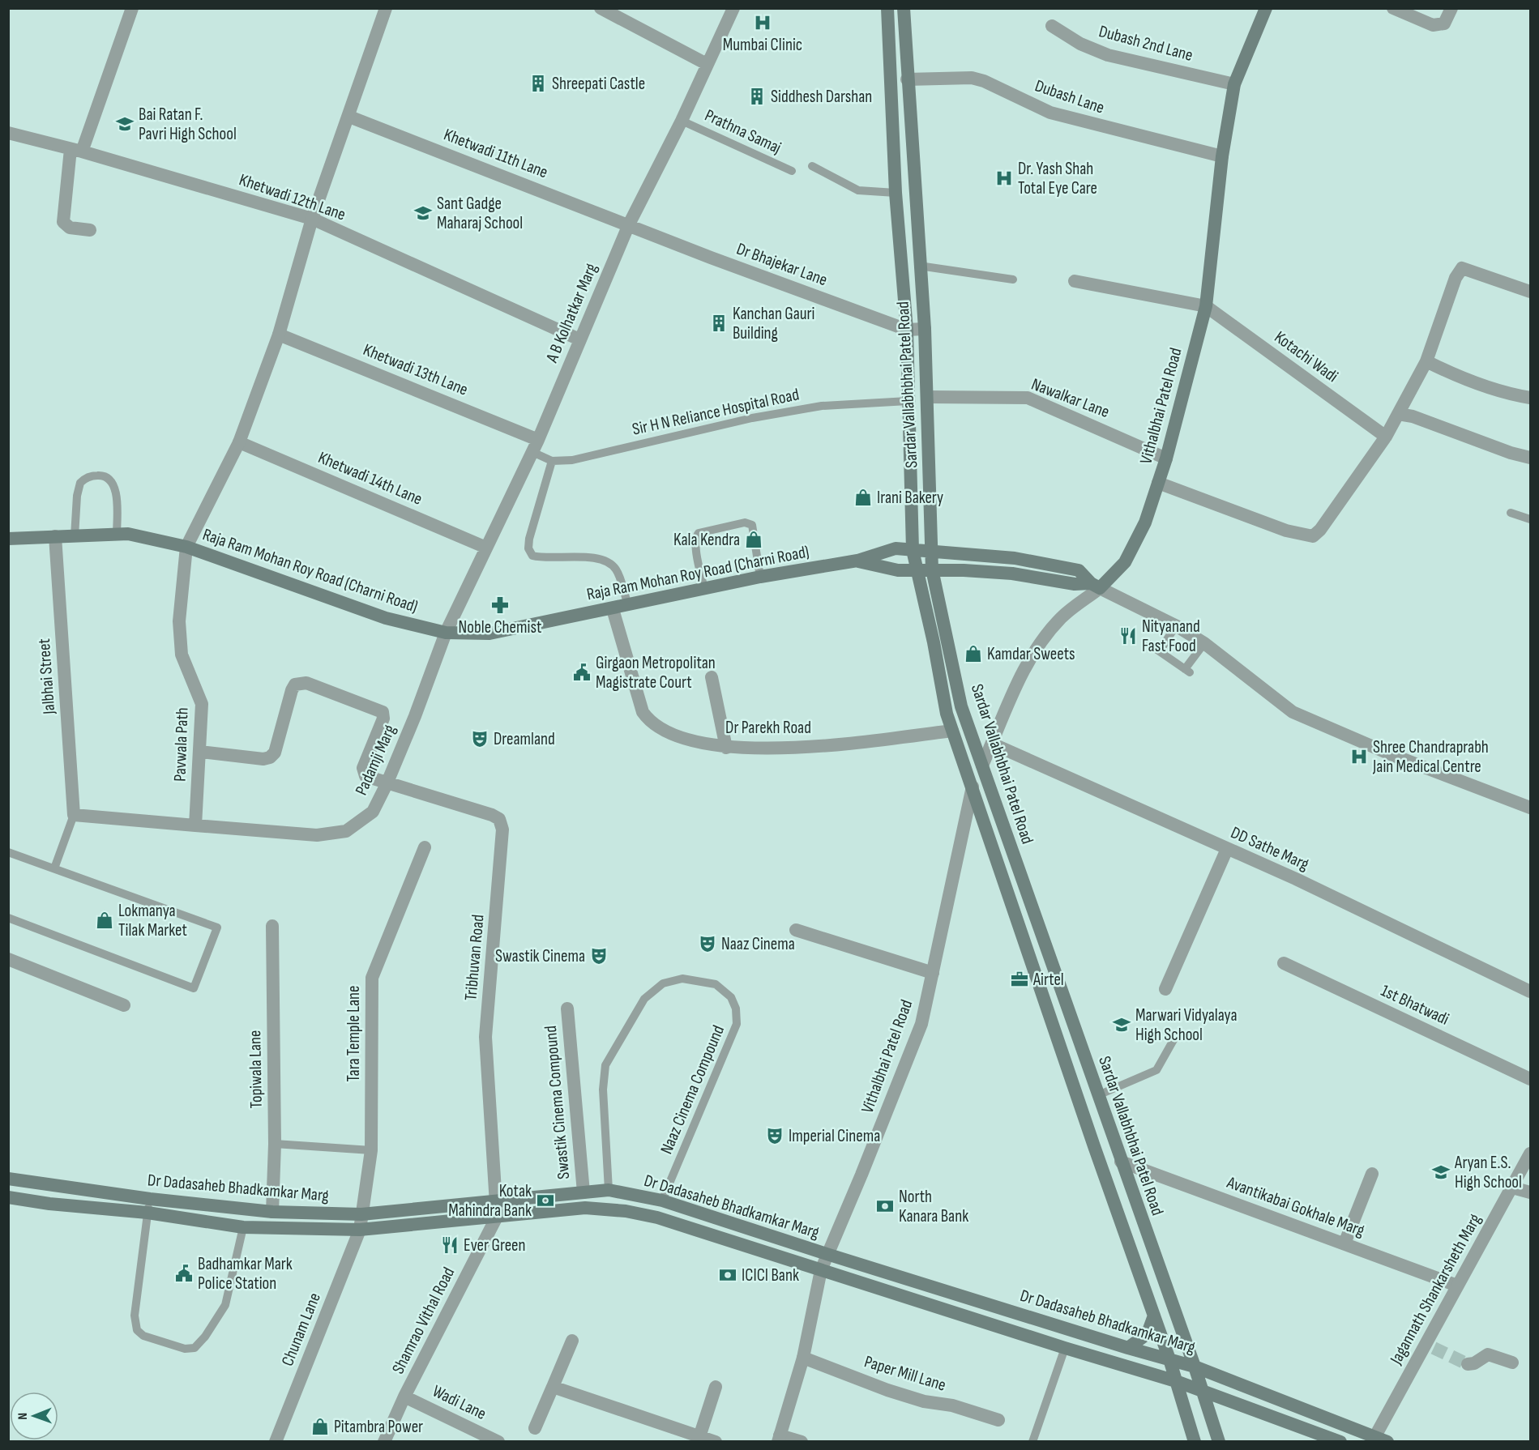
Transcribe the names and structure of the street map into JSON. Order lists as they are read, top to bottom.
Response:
{
  "streets": {
    "main road": [
      "Sardar Vallabhbhai Patel Road",
      "Vithalbhai Patel Road",
      "Raja Ram Mohan Roy Road (Charni Road)",
      "Dr Dadasaheb Bhadkamkar Marg"
    ],
    "street": [
      "Dubash 2nd Lane",
      "Dubash Lane",
      "Khetwadi 11th Lane",
      "Khetwadi 12th Lane",
      "Dr Bhajekar Lane",
      "A B Kolhatkar Marg",
      "Kotachi Wadi",
      "Khetwadi 13th Lane",
      "Nawalkar Lane",
      "Khetwadi 14th Lane",
      "Jalbhai Street",
      "Dr Parekh Road",
      "Pavwala Path",
      "Padamji Marg",
      "DD Sathe Marg",
      "Tribhuvan Road",
      "1st Bhatwadi",
      "Tara Temple Lane",
      "Topiwala Lane",
      "Swastik Cinema Compound",
      "Avantikabai Gokhale Marg",
      "Jagannath Shankarsheth Marg",
      "Shamrao Vithal Road",
      "Chunam Lane",
      "Paper Mill Lane",
      "Wadi Lane"
    ],
    "lane": ["Prathna Samaj", "Sir H N Reliance Hospital Road", "Naaz Cinema Compound"]
  },
  "crossings": [
    ["Dubash 2nd Lane", "Vithalbhai Patel Road"],
    ["Dubash Lane", "Sardar Vallabhbhai Patel Road"],
    ["Dubash Lane", "Vithalbhai Patel Road"],
    ["Prathna Samaj", "A B Kolhatkar Marg"],
    ["Khetwadi 11th Lane", "Dr Bhajekar Lane"],
    ["Khetwadi 11th Lane", "A B Kolhatkar Marg"],
    ["Khetwadi 12th Lane", "A B Kolhatkar Marg"],
    ["Dr Bhajekar Lane", "A B Kolhatkar Marg"],
    ["Dr Bhajekar Lane", "Sardar Vallabhbhai Patel Road"],
    ["A B Kolhatkar Marg", "Khetwadi 13th Lane"],
    ["A B Kolhatkar Marg", "Sir H N Reliance Hospital Road"],
    ["A B Kolhatkar Marg", "Khetwadi 14th Lane"],
    ["A B Kolhatkar Marg", "Raja Ram Mohan Roy Road (Charni Road)"],
    ["A B Kolhatkar Marg", "Padamji Marg"],
    ["Kotachi Wadi", "Vithalbhai Patel Road"],
    ["Khetwadi 13th Lane", "Sir H N Reliance Hospital Road"],
    ["Sardar Vallabhbhai Patel Road", "Nawalkar Lane"],
    ["Sardar Vallabhbhai Patel Road", "Vithalbhai Patel Road"],
    ["Sardar Vallabhbhai Patel Road", "Sir H N Reliance Hospital Road"],
    ["Sardar Vallabhbhai Patel Road", "Raja Ram Mohan Roy Road (Charni Road)"],
    ["Sardar Vallabhbhai Patel Road", "Dr Parekh Road"],
    ["Sardar Vallabhbhai Patel Road", "Dr Dadasaheb Bhadkamkar Marg"],
    ["Sardar Vallabhbhai Patel Road", "Avantikabai Gokhale Marg"],
    ["Nawalkar Lane", "Vithalbhai Patel Road"],
    ["Vithalbhai Patel Road", "Raja Ram Mohan Roy Road (Charni Road)"],
    ["Vithalbhai Patel Road", "DD Sathe Marg"],
    ["Vithalbhai Patel Road", "Dr Dadasaheb Bhadkamkar Marg"],
    ["Vithalbhai Patel Road", "Paper Mill Lane"],
    ["Raja Ram Mohan Roy Road (Charni Road)", "Jalbhai Street"],
    ["Raja Ram Mohan Roy Road (Charni Road)", "Dr Parekh Road"],
    ["Raja Ram Mohan Roy Road (Charni Road)", "Pavwala Path"],
    ["Raja Ram Mohan Roy Road (Charni Road)", "Padamji Marg"],
    ["Pavwala Path", "Padamji Marg"],
    ["Pavwala Path", "Tribhuvan Road"],
    ["Padamji Marg", "Tribhuvan Road"],
    ["Tribhuvan Road", "Dr Dadasaheb Bhadkamkar Marg"],
    ["Tribhuvan Road", "Shamrao Vithal Road"],
    ["Tara Temple Lane", "Dr Dadasaheb Bhadkamkar Marg"],
    ["Tara Temple Lane", "Chunam Lane"],
    ["Topiwala Lane", "Dr Dadasaheb Bhadkamkar Marg"],
    ["Naaz Cinema Compound", "Dr Dadasaheb Bhadkamkar Marg"],
    ["Swastik Cinema Compound", "Dr Dadasaheb Bhadkamkar Marg"],
    ["Dr Dadasaheb Bhadkamkar Marg", "Jagannath Shankarsheth Marg"],
    ["Dr Dadasaheb Bhadkamkar Marg", "Shamrao Vithal Road"],
    ["Dr Dadasaheb Bhadkamkar Marg", "Chunam Lane"],
    ["Avantikabai Gokhale Marg", "Jagannath Shankarsheth Marg"],
    ["Shamrao Vithal Road", "Wadi Lane"]
  ],
  "places": {
    "hospital": ["Mumbai Clinic", "Dr. Yash Shah Total Eye Care", "Shree Chandraprabh Jain Medical Centre"],
    "building": ["Shreepati Castle", "Siddhesh Darshan", "Kanchan Gauri Building"],
    "school or university": [
      "Bai Ratan F. Pavri High School",
      "Sant Gadge Maharaj School",
      "Marwari Vidyalaya High School",
      "Aryan E.S. High School"
    ],
    "shop": [
      "Irani Bakery",
      "Kala Kendra",
      "Kamdar Sweets",
      "Lokmanya Tilak Market",
      "Pitambra Power"
    ],
    "pharmacy": ["Noble Chemist"],
    "restaurant": ["Nityanand Fast Food", "Ever Green"],
    "public building": ["Girgaon Metropolitan Magistrate Court", "Badhamkar Mark Police Station"],
    "theatre": [
      "Dreamland",
      "Naaz Cinema",
      "Swastik Cinema",
      "Imperial Cinema"
    ],
    "office": ["Airtel"],
    "bank": ["Kotak Mahindra Bank", "North Kanara Bank", "ICICI Bank"]
  },
  "north": "left"
}
